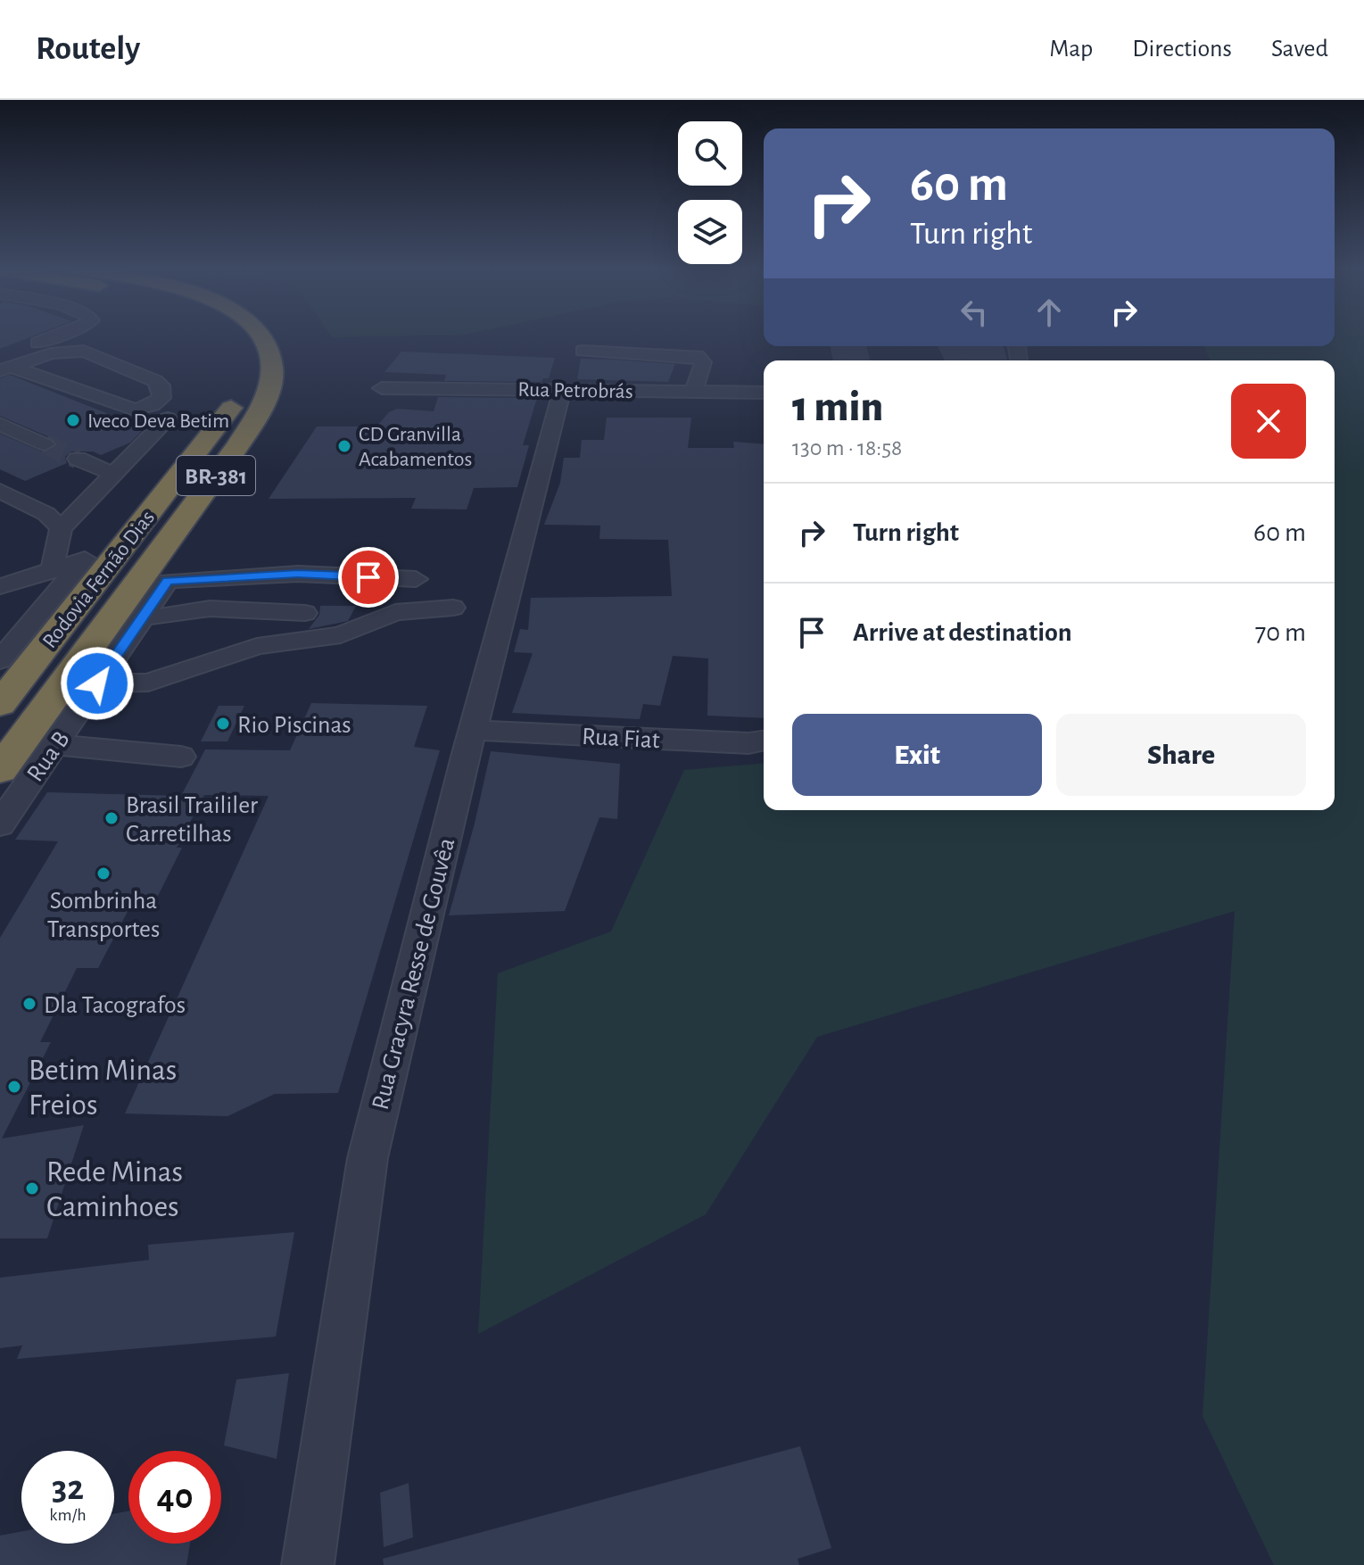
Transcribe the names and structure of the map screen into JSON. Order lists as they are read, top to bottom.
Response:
{
  "streets": {
    "highway": ["BR-381", "Rodovia Fernão Dias"],
    "street": [
      "Rua Petrobrás",
      "Rua Fiat",
      "Rua B",
      "Rua Gracyra Resse de Gouvêa"
    ]
  },
  "crossings": [
    ["Rua Petrobrás", "Rua Gracyra Resse de Gouvêa"],
    ["BR-381", "Rodovia Fernão Dias"],
    ["Rua Fiat", "Rua Gracyra Resse de Gouvêa"]
  ],
  "places": [
    "Iveco Deva Betim",
    "CD Granvilla Acabamentos",
    "Rio Piscinas",
    "Brasil Traililer Carretilhas",
    "Sombrinha Transportes",
    "Dla Tacografos",
    "Betim Minas Freios",
    "Rede Minas Caminhoes"
  ],
  "page": {
    "header": "Routely",
    "nav": ["Map", "Directions", "Saved"],
    "turn": ["60 m", "Turn right"],
    "heading": ["1 min", "130 m · 18:58"],
    "list": [
      {
        "name": "Turn right",
        "value": "60 m"
      },
      {
        "name": "Arrive at destination",
        "value": "70 m"
      }
    ],
    "buttons": ["Exit", "Share"],
    "speed": "32 km/h",
    "limit": "40"
  }
}
